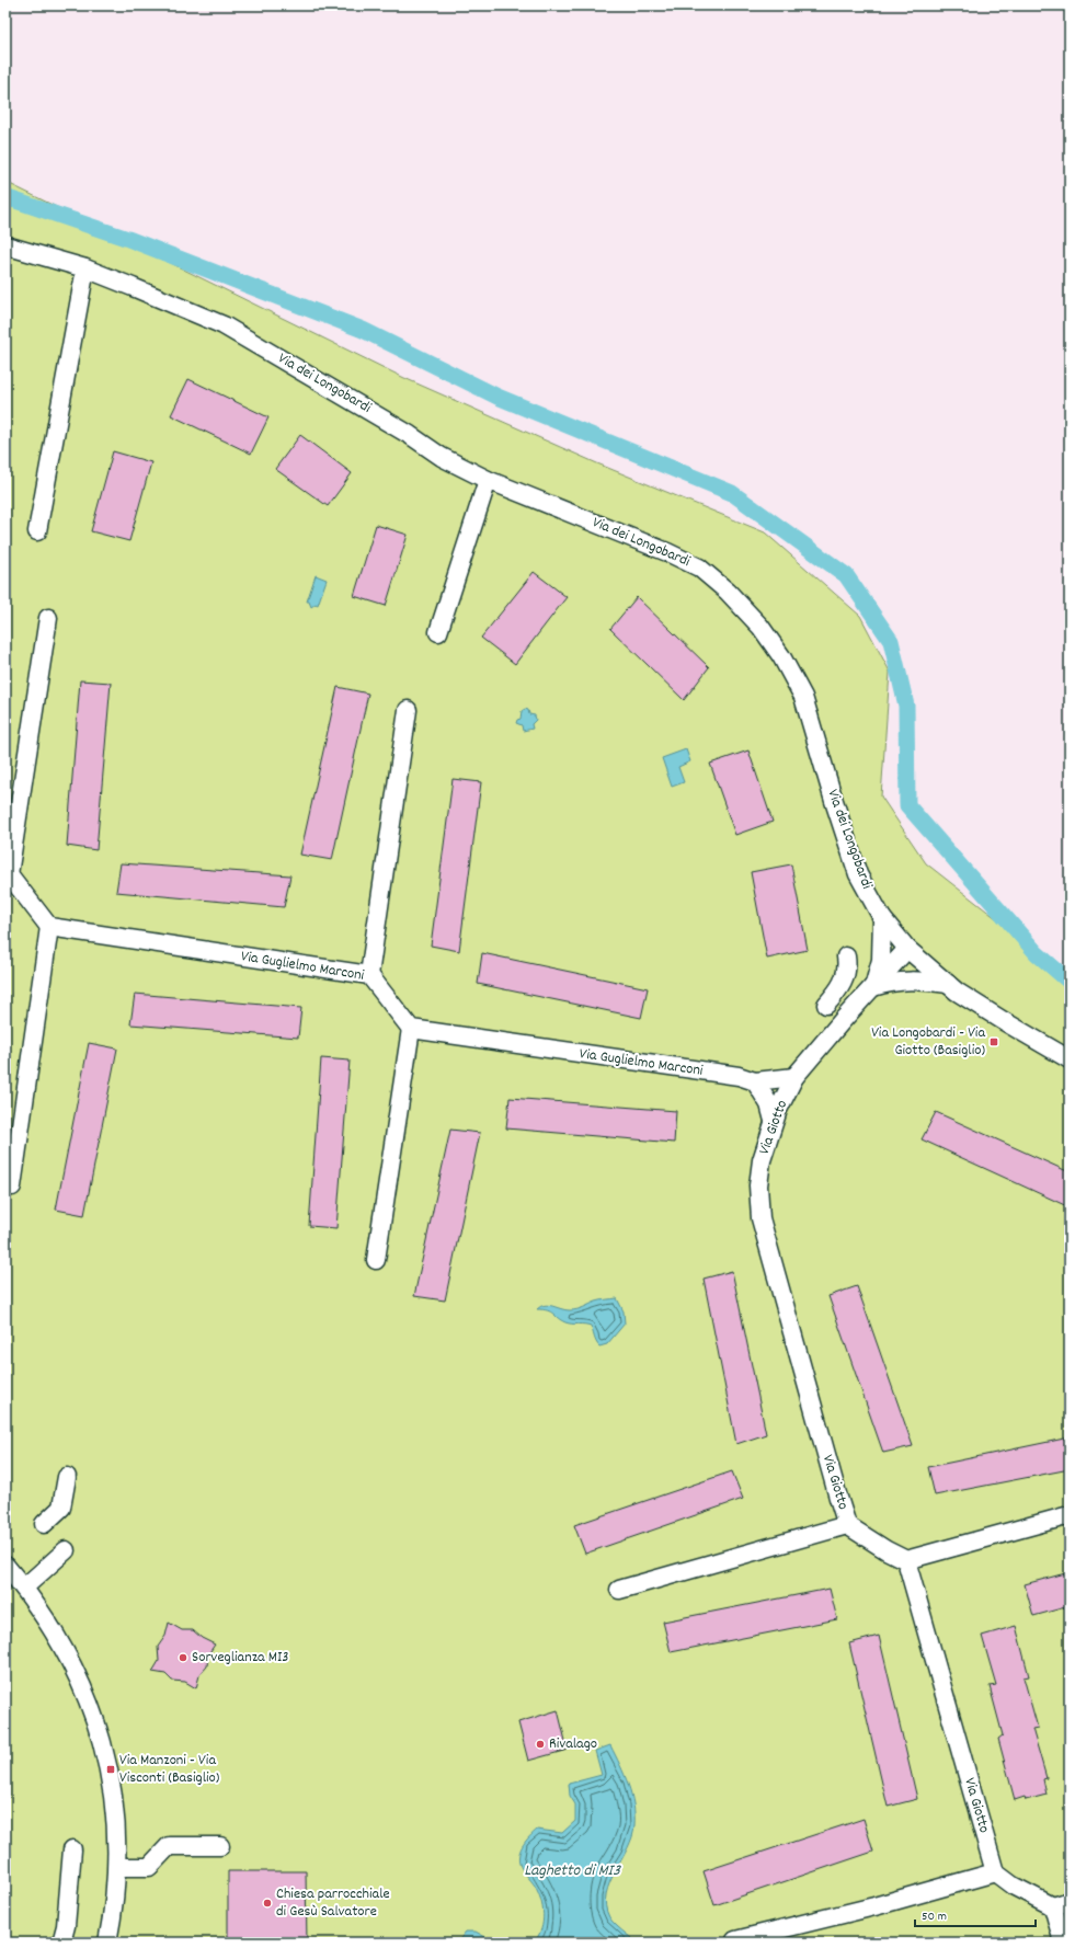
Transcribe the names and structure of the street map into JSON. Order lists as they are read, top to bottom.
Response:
{
  "streets": {
    "street": ["Via dei Longobardi", "Via Guglielmo Marconi", "Via Giotto"]
  },
  "crossings": [
    ["Via dei Longobardi", "Via Giotto"],
    ["Via Guglielmo Marconi", "Via Giotto"]
  ],
  "water": ["Laghetto di MI3"],
  "places": {
    "transit": ["Via Longobardi - Via Giotto (Basiglio)", "Via Manzoni - Via Visconti (Basiglio)"],
    "other": ["Sorveglianza MI3", "Rivalago", "Chiesa parrocchiale di Gesù Salvatore"]
  },
  "scale_bar": "50 m"
}
